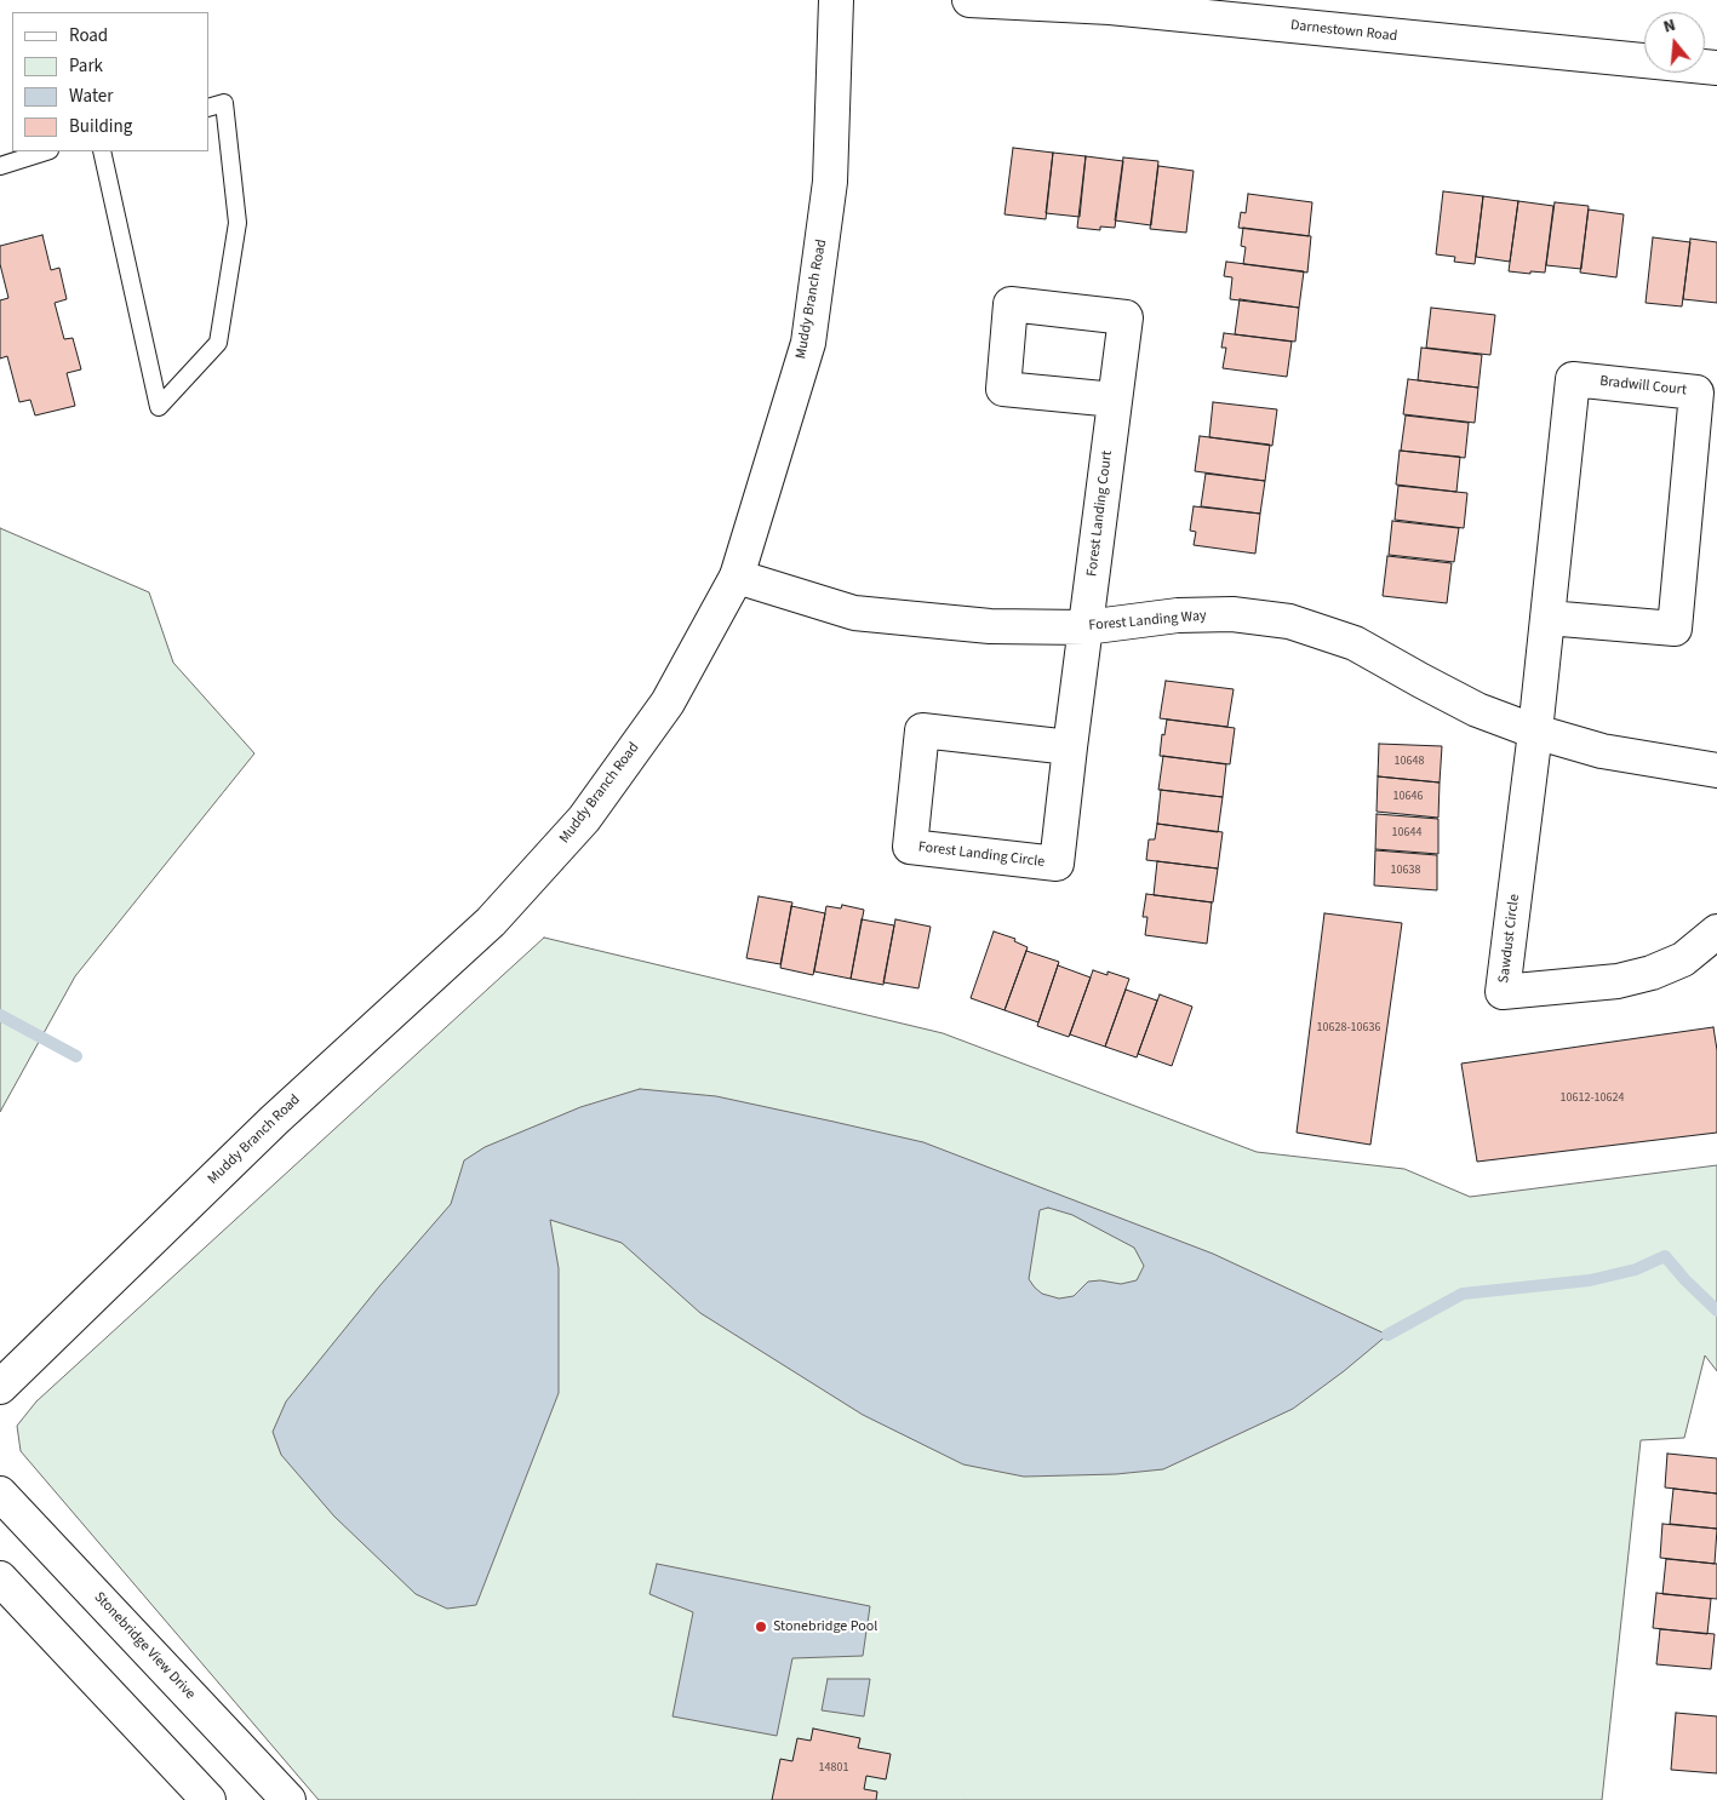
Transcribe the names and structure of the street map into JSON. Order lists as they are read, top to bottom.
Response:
{
  "streets": {
    "street": [
      "Darnestown Road",
      "Muddy Branch Road",
      "Bradwill Court",
      "Forest Landing Court",
      "Forest Landing Way",
      "Forest Landing Circle",
      "Sawdust Circle",
      "Stonebridge View Drive"
    ]
  },
  "crossings": [
    ["Muddy Branch Road", "Forest Landing Way"],
    ["Bradwill Court", "Forest Landing Way"],
    ["Bradwill Court", "Sawdust Circle"],
    ["Forest Landing Court", "Forest Landing Way"],
    ["Forest Landing Court", "Forest Landing Circle"],
    ["Forest Landing Way", "Forest Landing Circle"],
    ["Forest Landing Way", "Sawdust Circle"]
  ],
  "places": ["Stonebridge Pool"],
  "house_numbers": [
    "10648",
    "10646",
    "10644",
    "10638",
    "10628-10636",
    "10612-10624",
    "14801"
  ],
  "legend": [
    "Road",
    "Park",
    "Water",
    "Building"
  ],
  "north": "top"
}
